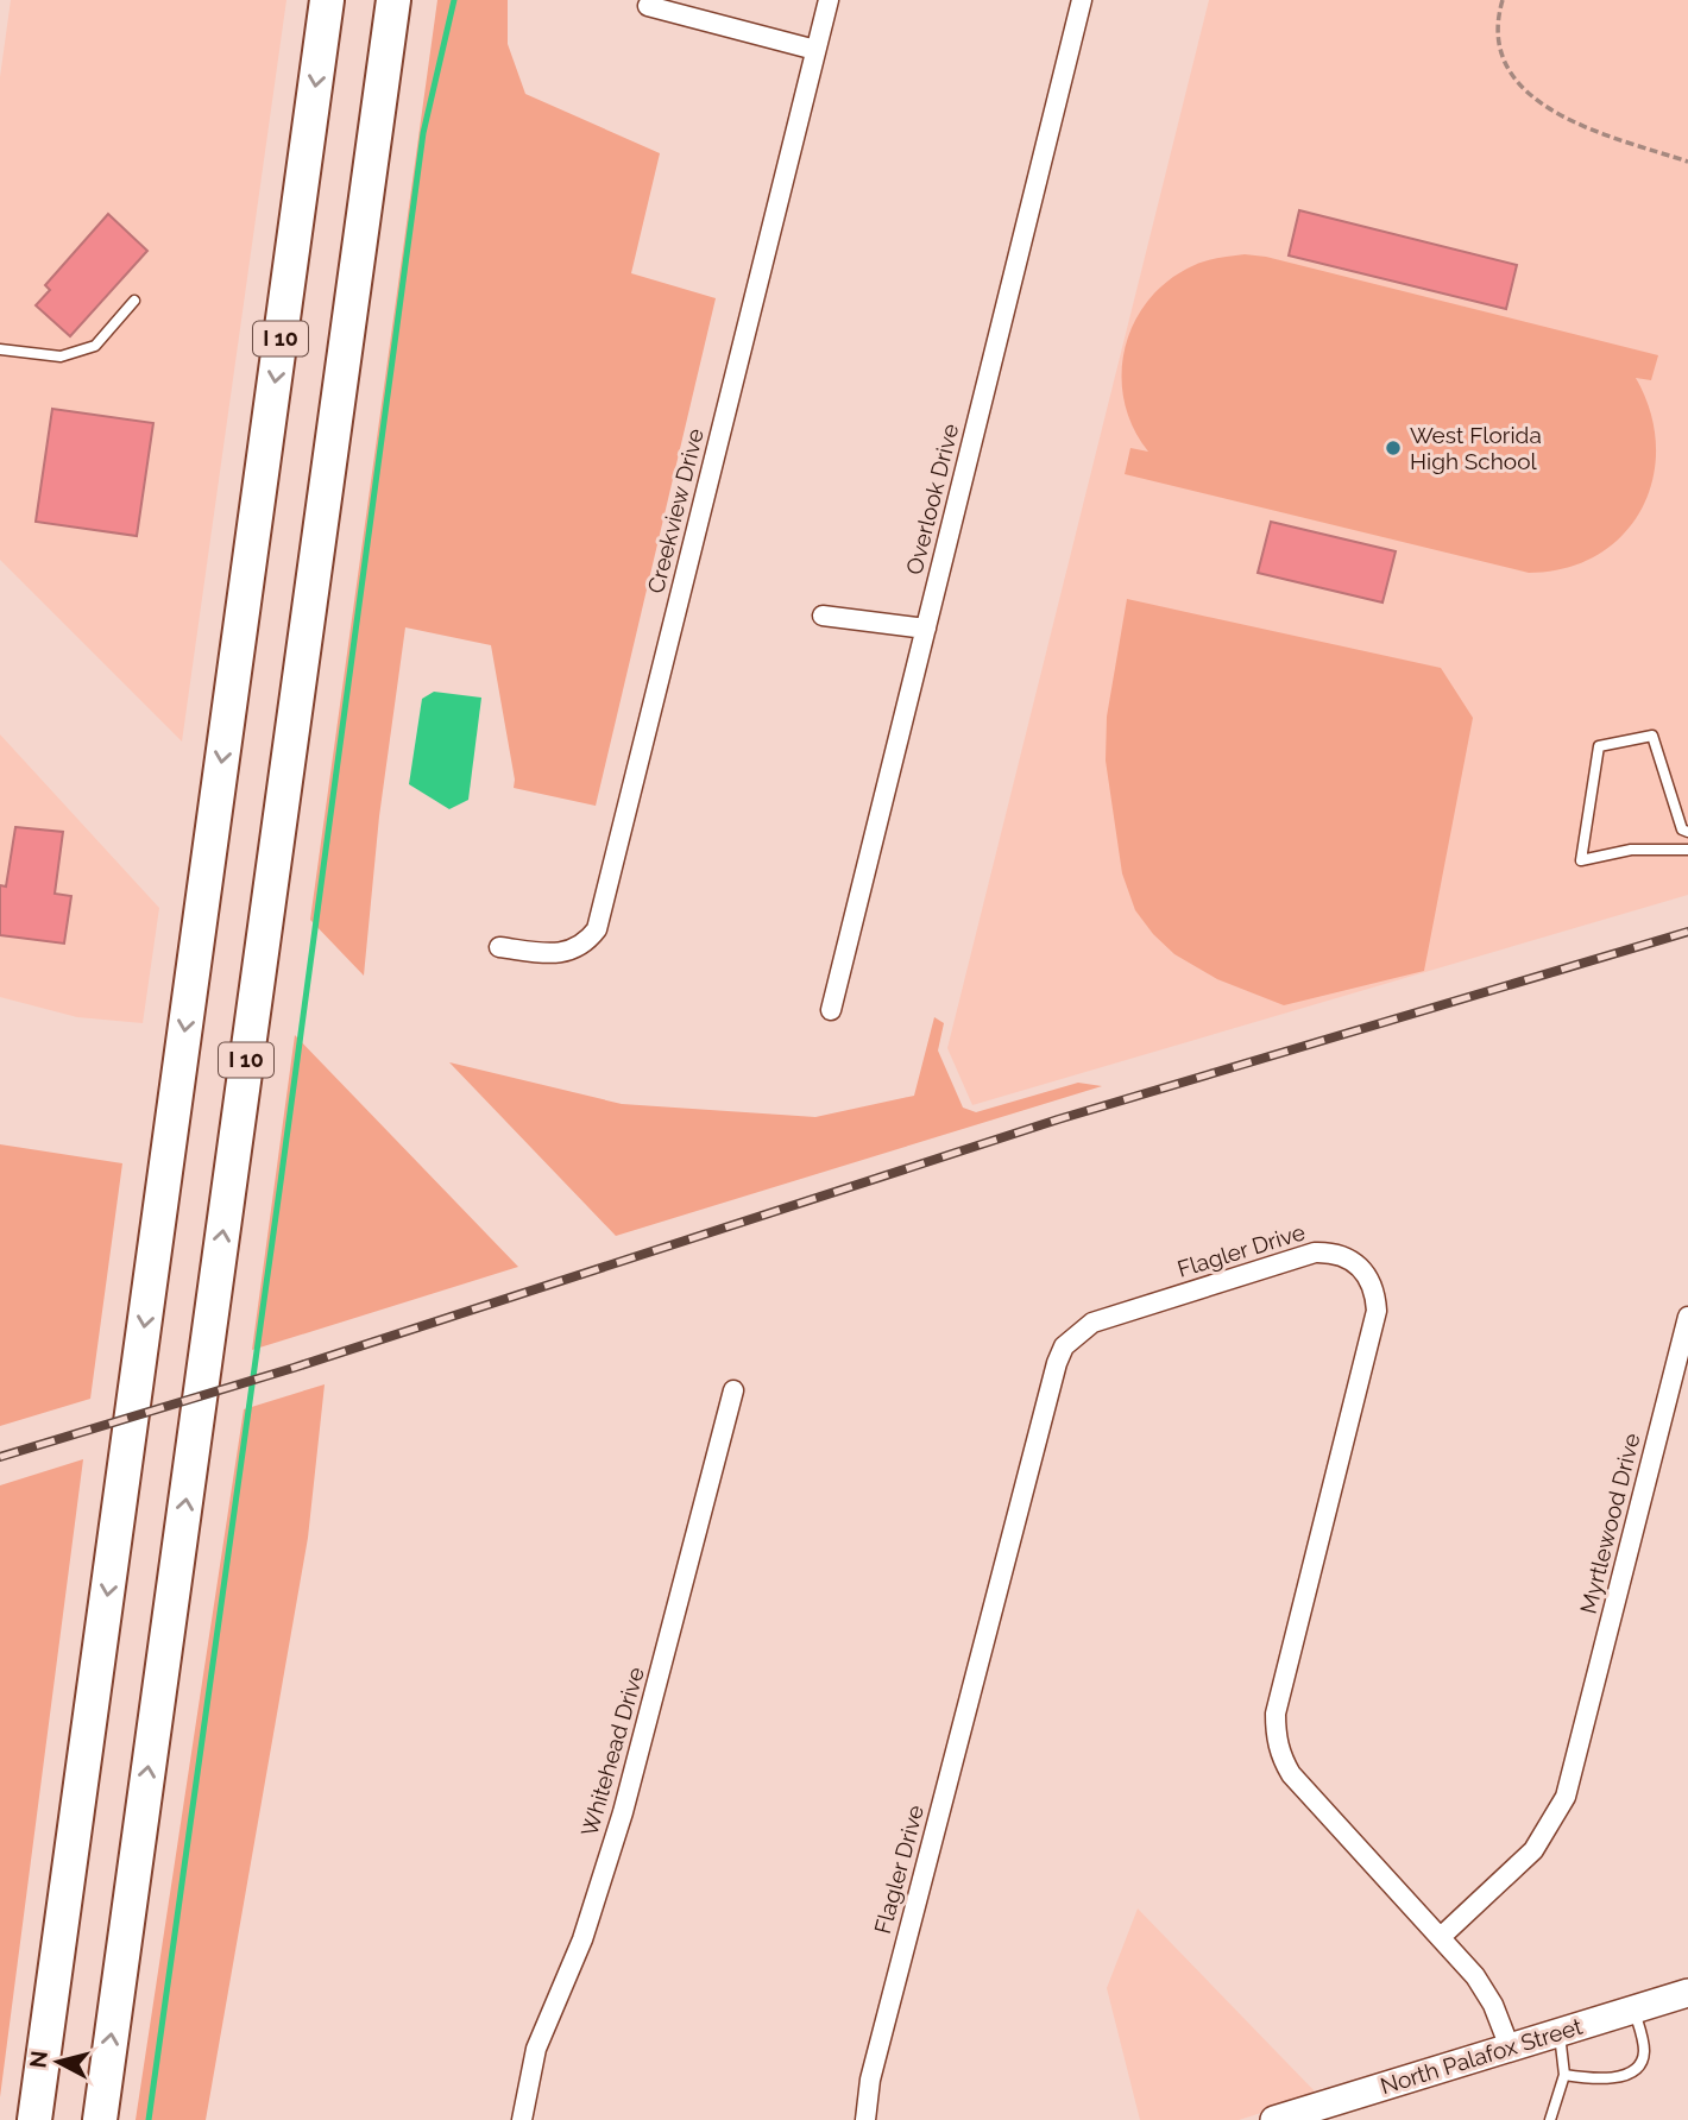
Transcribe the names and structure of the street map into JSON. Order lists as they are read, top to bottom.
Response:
{
  "streets": {
    "highway": ["I 10"],
    "main road": ["North Palafox Street"],
    "street": [
      "Overlook Drive",
      "Creekview Drive",
      "Flagler Drive",
      "Myrtlewood Drive",
      "Whitehead Drive"
    ]
  },
  "crossings": [
    ["Flagler Drive", "Myrtlewood Drive"],
    ["Flagler Drive", "North Palafox Street"]
  ],
  "places": ["West Florida High School"],
  "north": "left"
}
